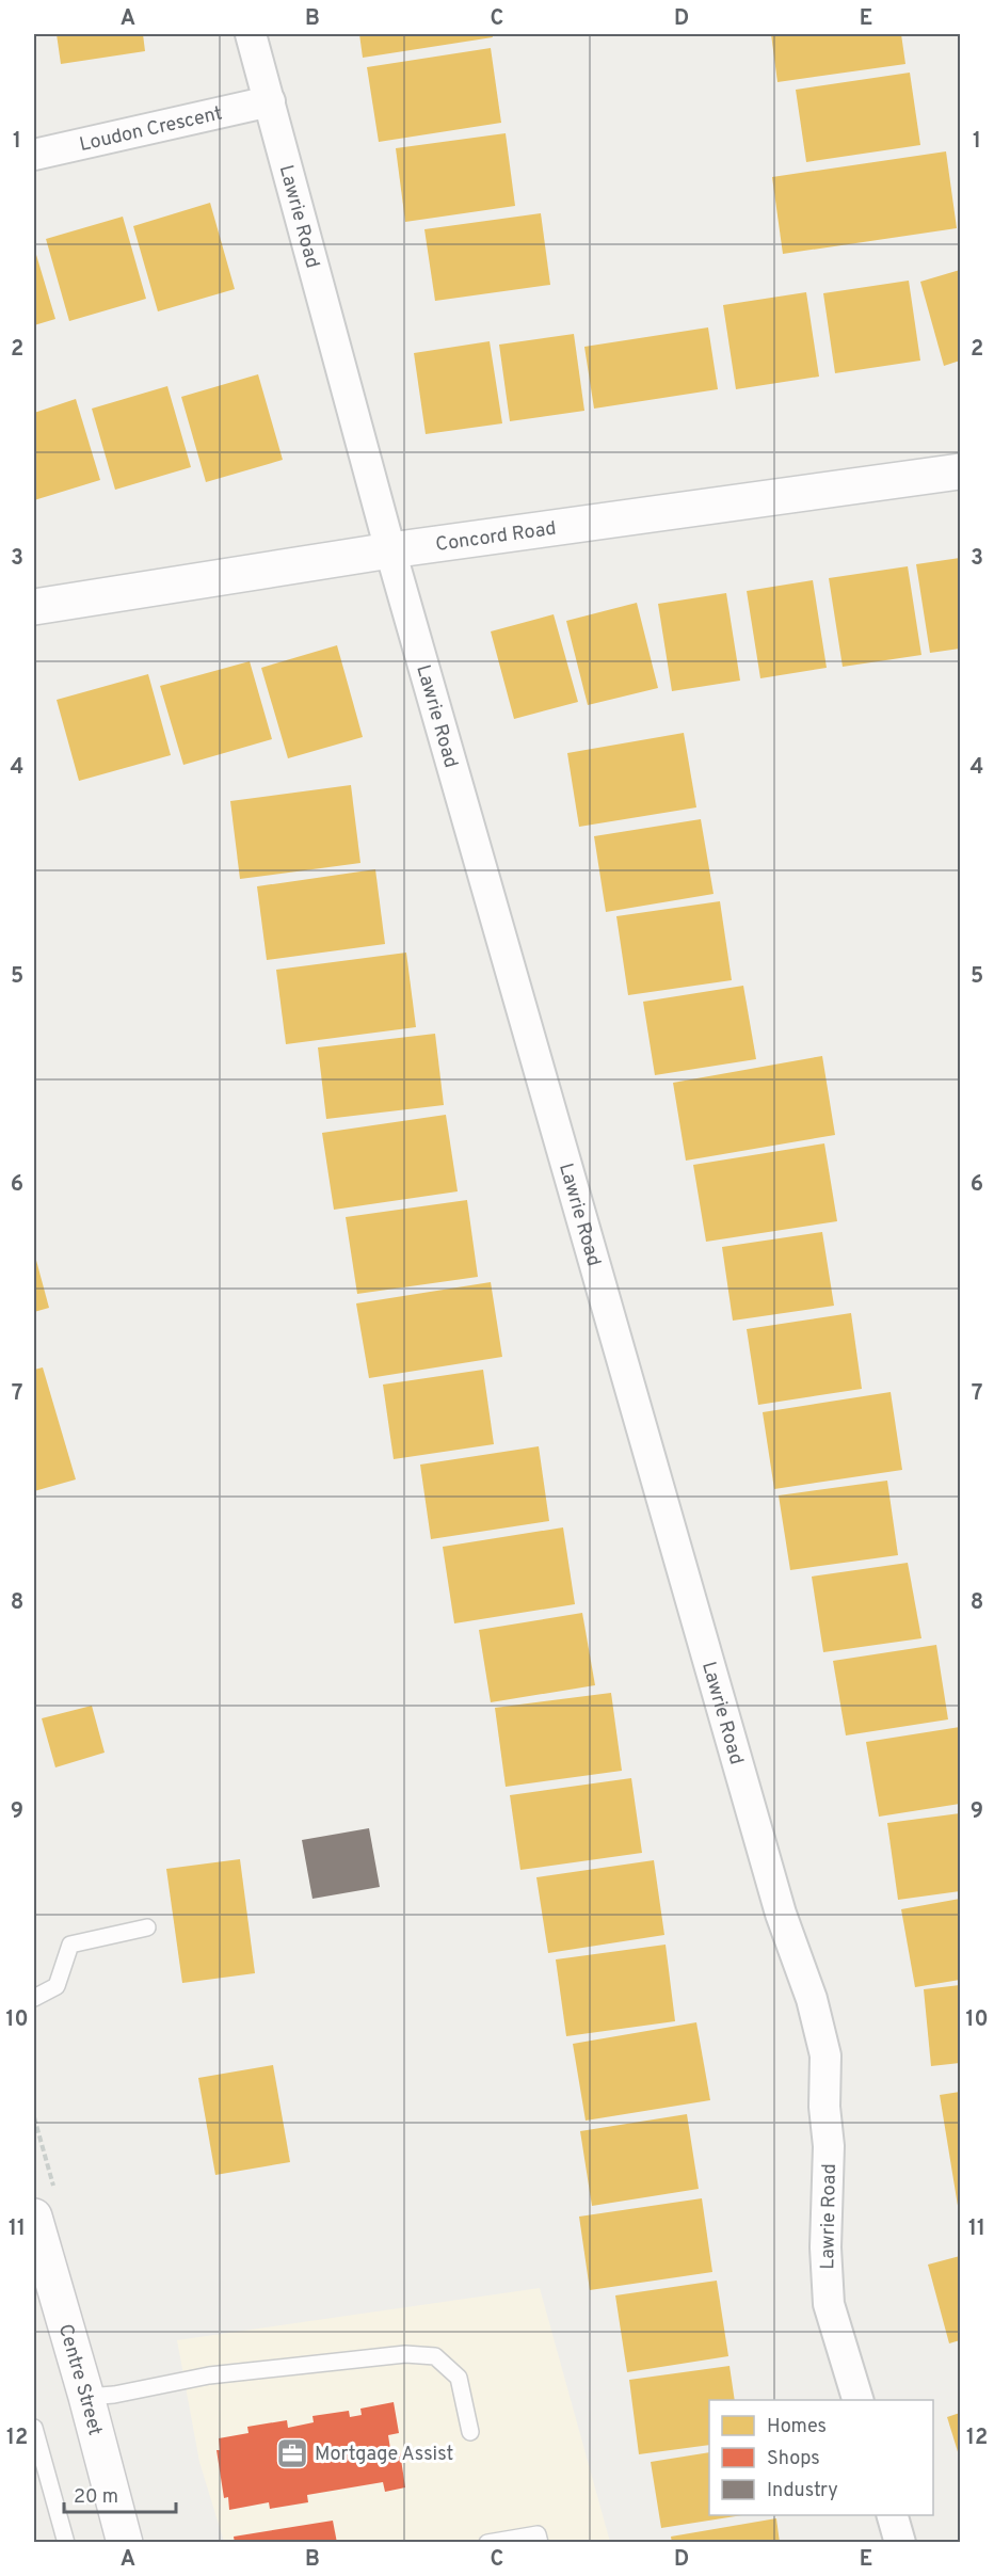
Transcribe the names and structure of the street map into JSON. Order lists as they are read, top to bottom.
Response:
{
  "streets": {
    "street": [
      "Loudon Crescent",
      "Lawrie Road",
      "Concord Road",
      "Centre Street"
    ]
  },
  "crossings": [
    ["Loudon Crescent", "Lawrie Road"],
    ["Lawrie Road", "Concord Road"]
  ],
  "places": {
    "office": ["Mortgage Assist"]
  },
  "legend": ["Homes", "Shops", "Industry"],
  "scale_bar": "20 m",
  "grid": {
    "columns": [
      "A",
      "B",
      "C",
      "D",
      "E"
    ],
    "rows": [
      "1",
      "2",
      "3",
      "4",
      "5",
      "6",
      "7",
      "8",
      "9",
      "10",
      "11",
      "12"
    ]
  }
}
